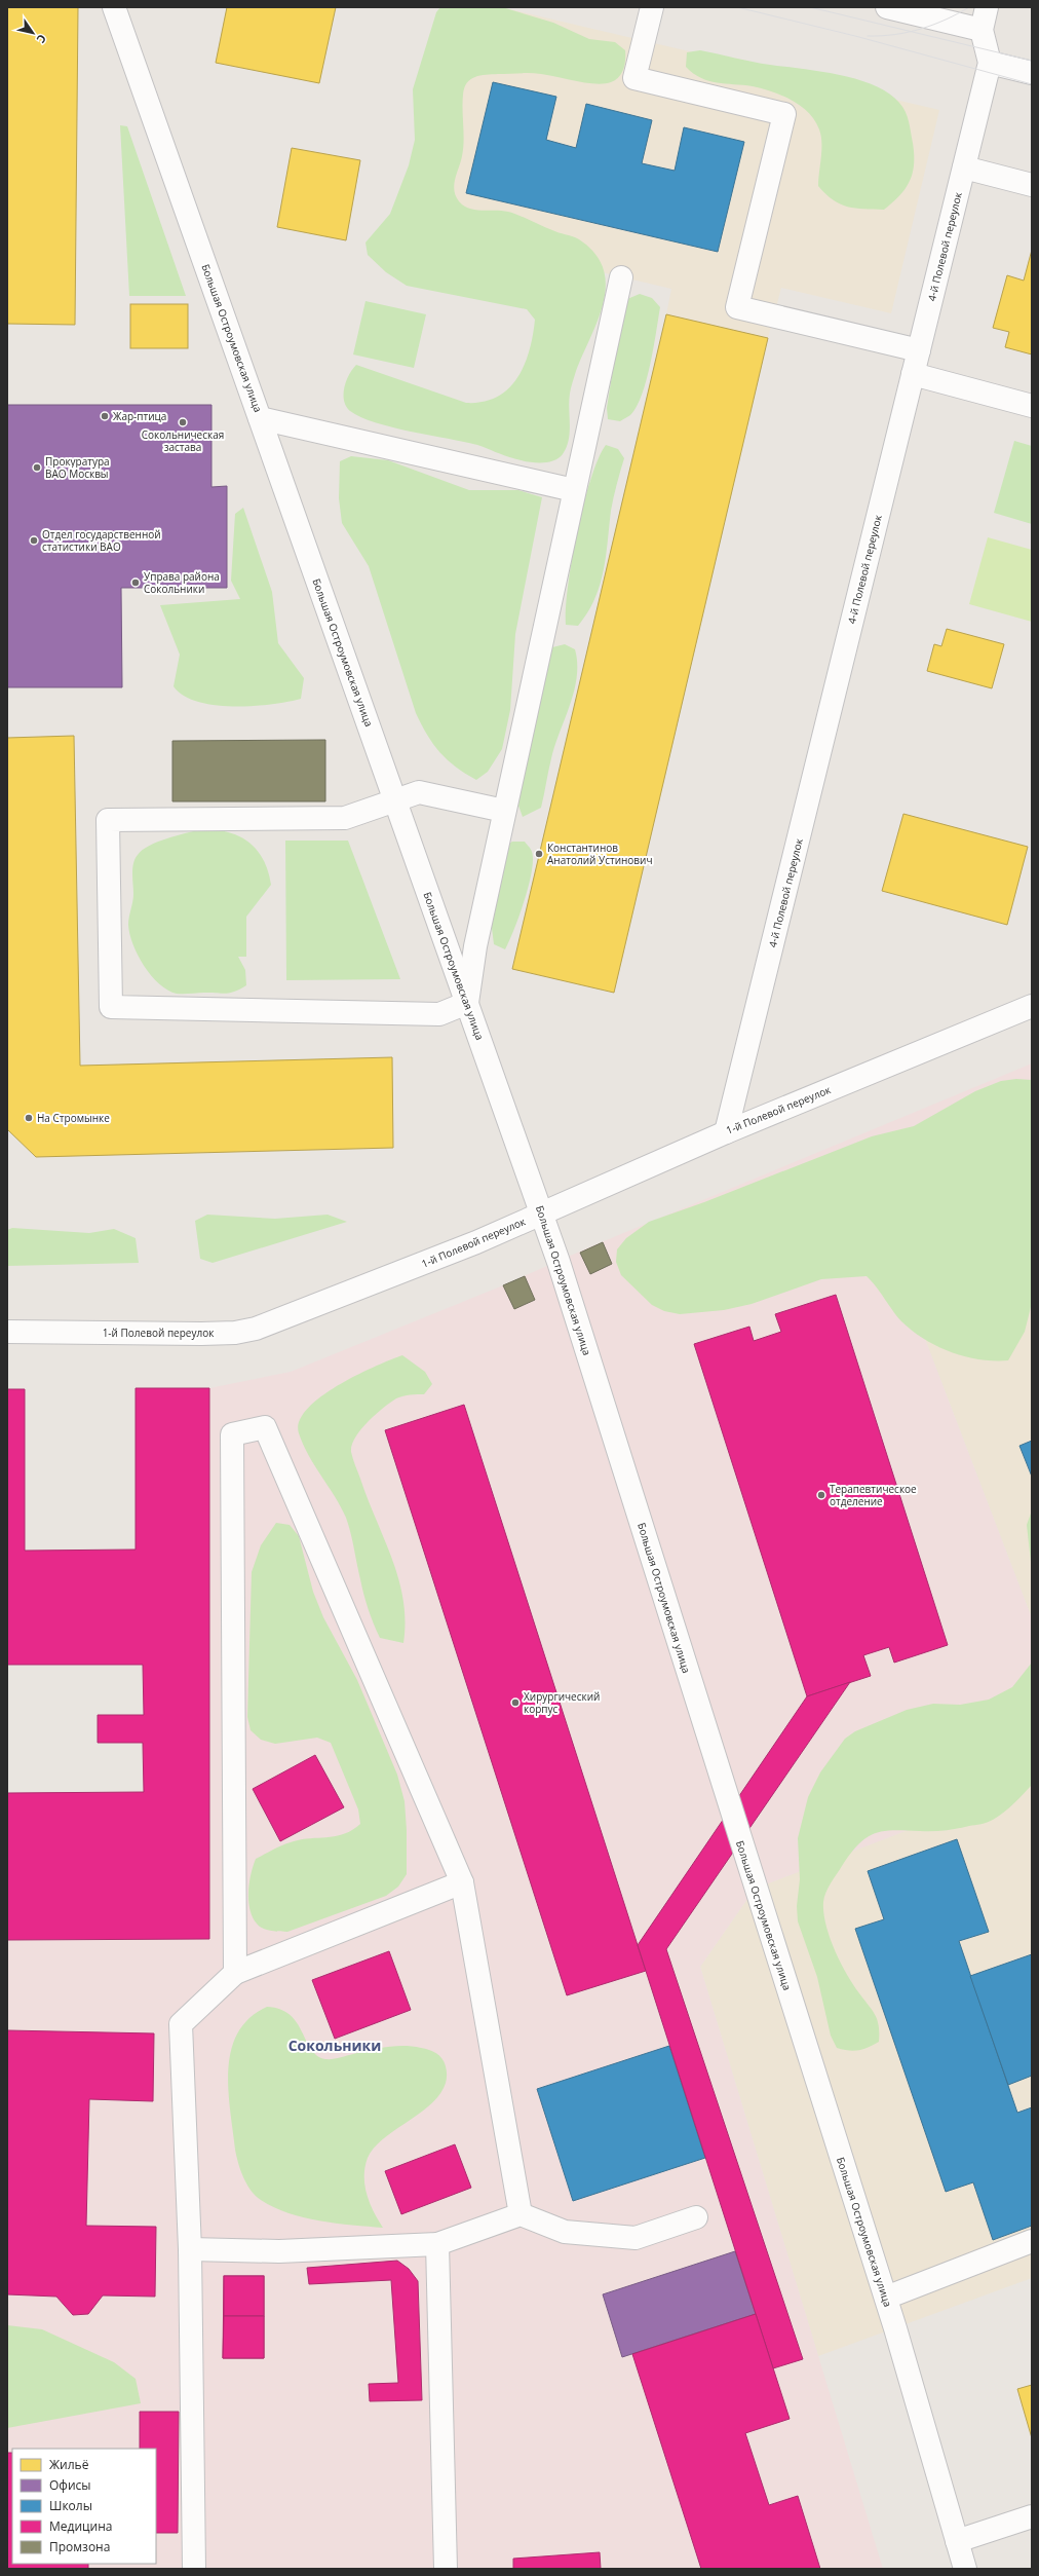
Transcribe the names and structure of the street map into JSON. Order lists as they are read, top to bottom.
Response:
{
  "streets": {
    "street": ["4-й Полевой переулок", "Большая Остроумовская улица", "1-й Полевой переулок"]
  },
  "crossings": [
    ["4-й Полевой переулок", "1-й Полевой переулок"],
    ["Большая Остроумовская улица", "1-й Полевой переулок"]
  ],
  "districts": ["Сокольники"],
  "places": [
    "Жар-птица",
    "Сокольническая застава",
    "Прокуратура ВАО Москвы",
    "Отдел государственной статистики ВАО",
    "Управа района Сокольники",
    "Константинов Анатолий Устинович",
    "На Стромынке",
    "Терапевтическое отделение",
    "Хирургический корпус"
  ],
  "legend": [
    "Жильё",
    "Офисы",
    "Школы",
    "Медицина",
    "Промзона"
  ],
  "north": "bottom right"
}
